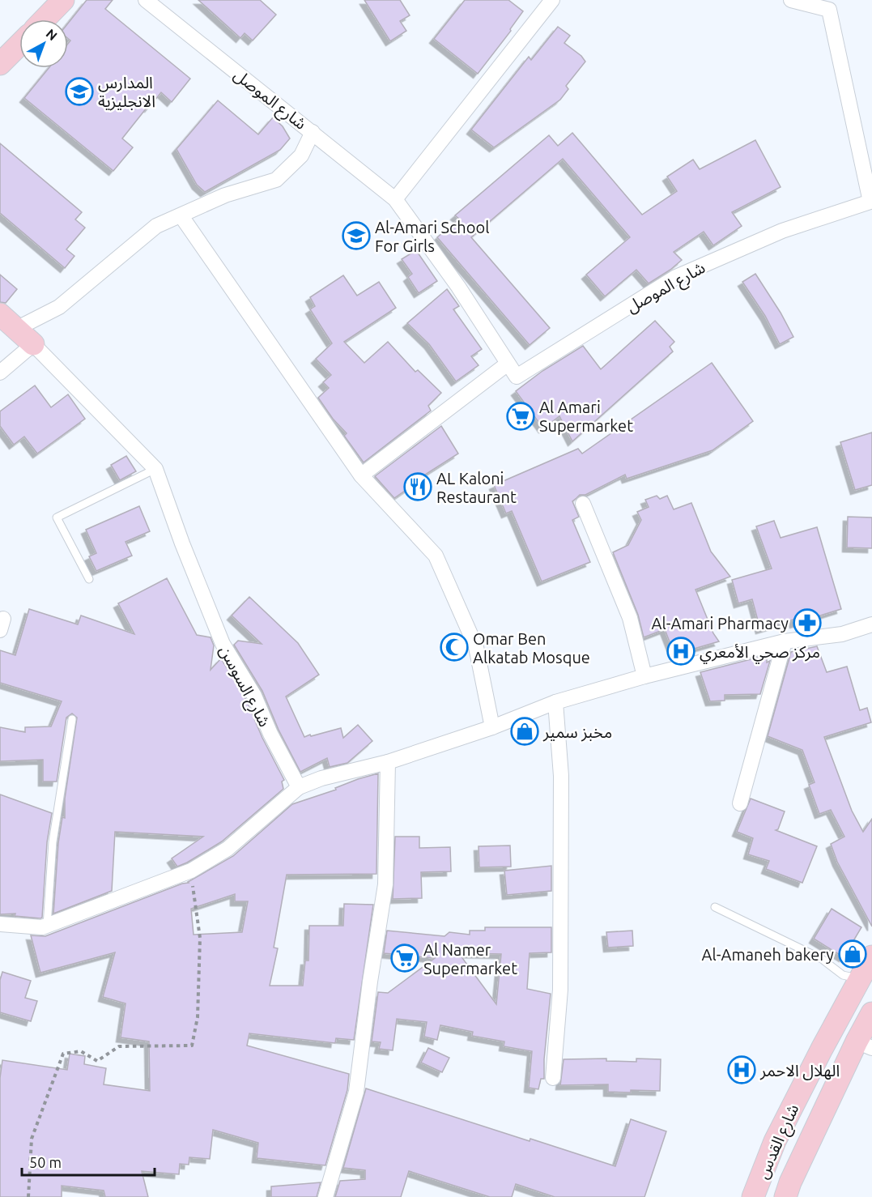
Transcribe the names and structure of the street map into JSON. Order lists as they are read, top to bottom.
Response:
{
  "streets": {
    "main road": ["شارع القدس"],
    "street": ["شارع الموصل", "شارع السوسن"]
  },
  "places": {
    "school or university": ["المدارس الانجليزية", "Al-Amari School For Girls"],
    "supermarket": ["Al Amari Supermarket", "Al Namer Supermarket"],
    "restaurant": ["AL Kaloni Restaurant"],
    "pharmacy": ["Al-Amari Pharmacy"],
    "mosque": ["Omar Ben Alkatab Mosque"],
    "hospital": ["مركز صحي الأمعري", "الهلال الاحمر"],
    "shop": ["مخبز سمير", "Al-Amaneh bakery"]
  },
  "scale_bar": "50 m",
  "north": "top right"
}
